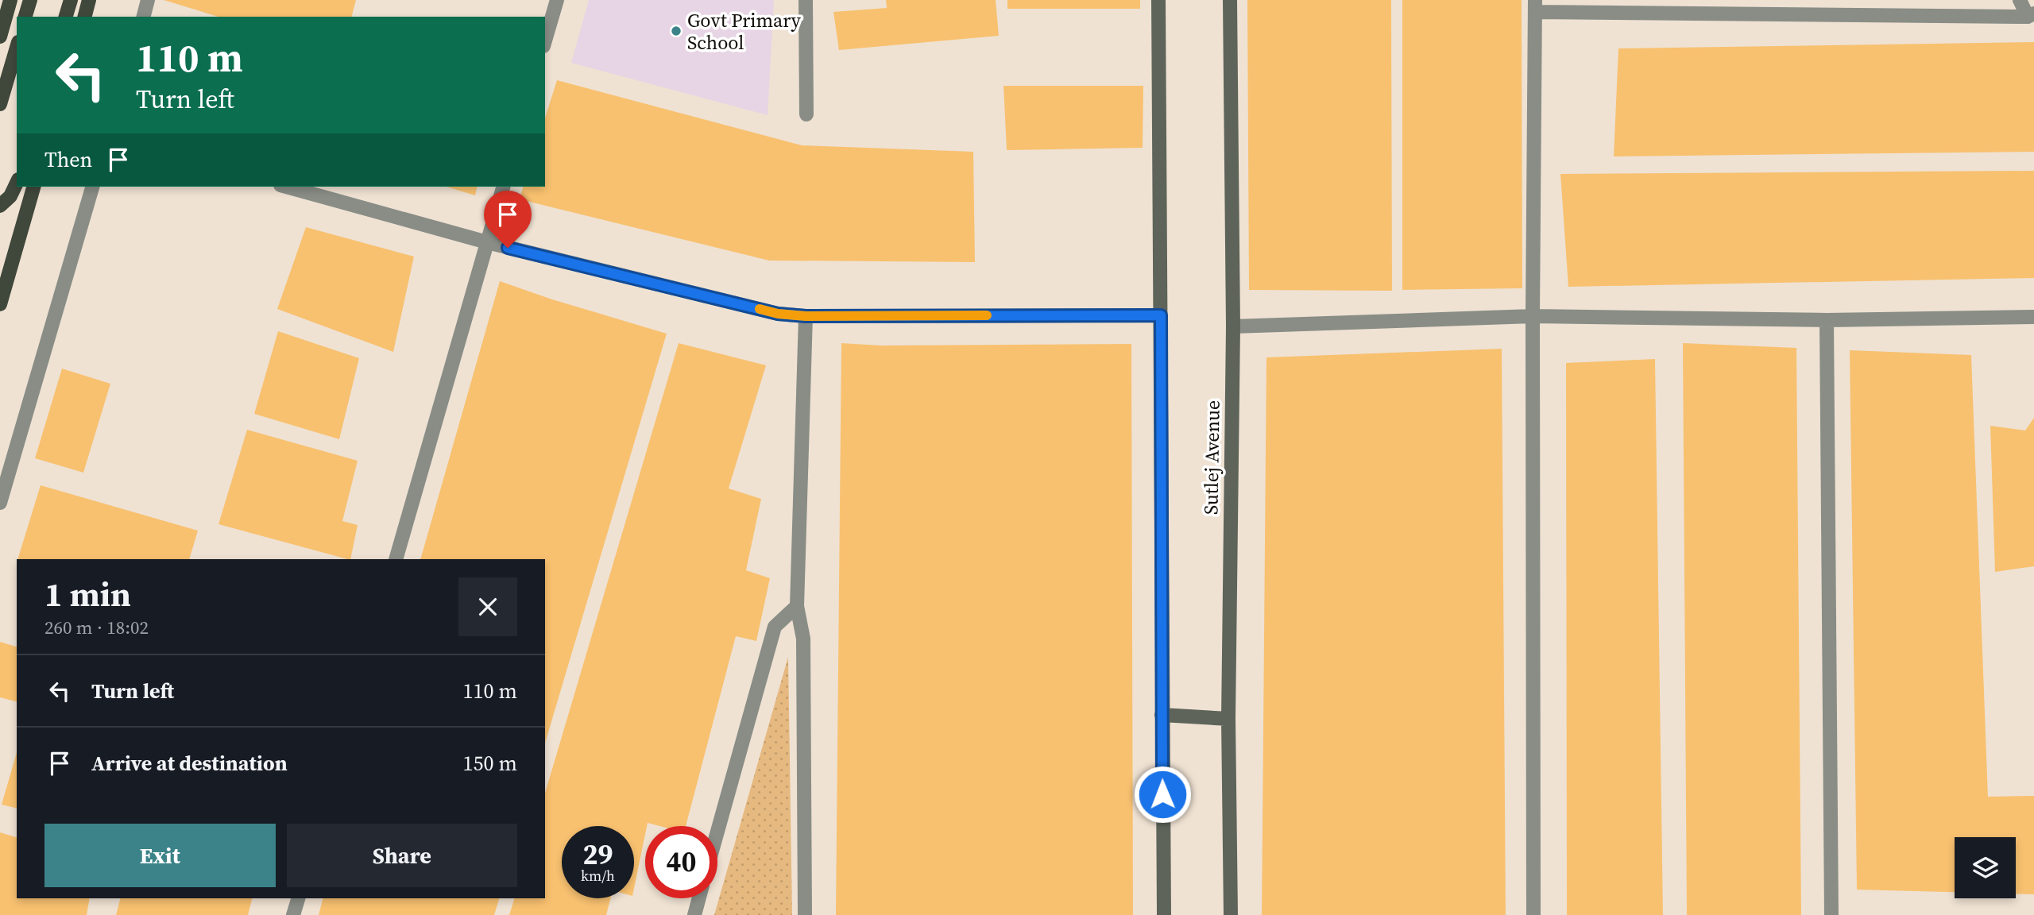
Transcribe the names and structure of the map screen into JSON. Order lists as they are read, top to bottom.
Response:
{
  "streets": {
    "street": ["Sutlej Avenue"]
  },
  "places": ["Govt Primary School"],
  "page": {
    "turn": ["110 m", "Turn left"],
    "then": "Then",
    "heading": ["1 min", "260 m · 18:02"],
    "list": [
      {
        "name": "Turn left",
        "value": "110 m"
      },
      {
        "name": "Arrive at destination",
        "value": "150 m"
      }
    ],
    "buttons": ["Exit", "Share"],
    "speed": "29 km/h",
    "limit": "40"
  }
}
